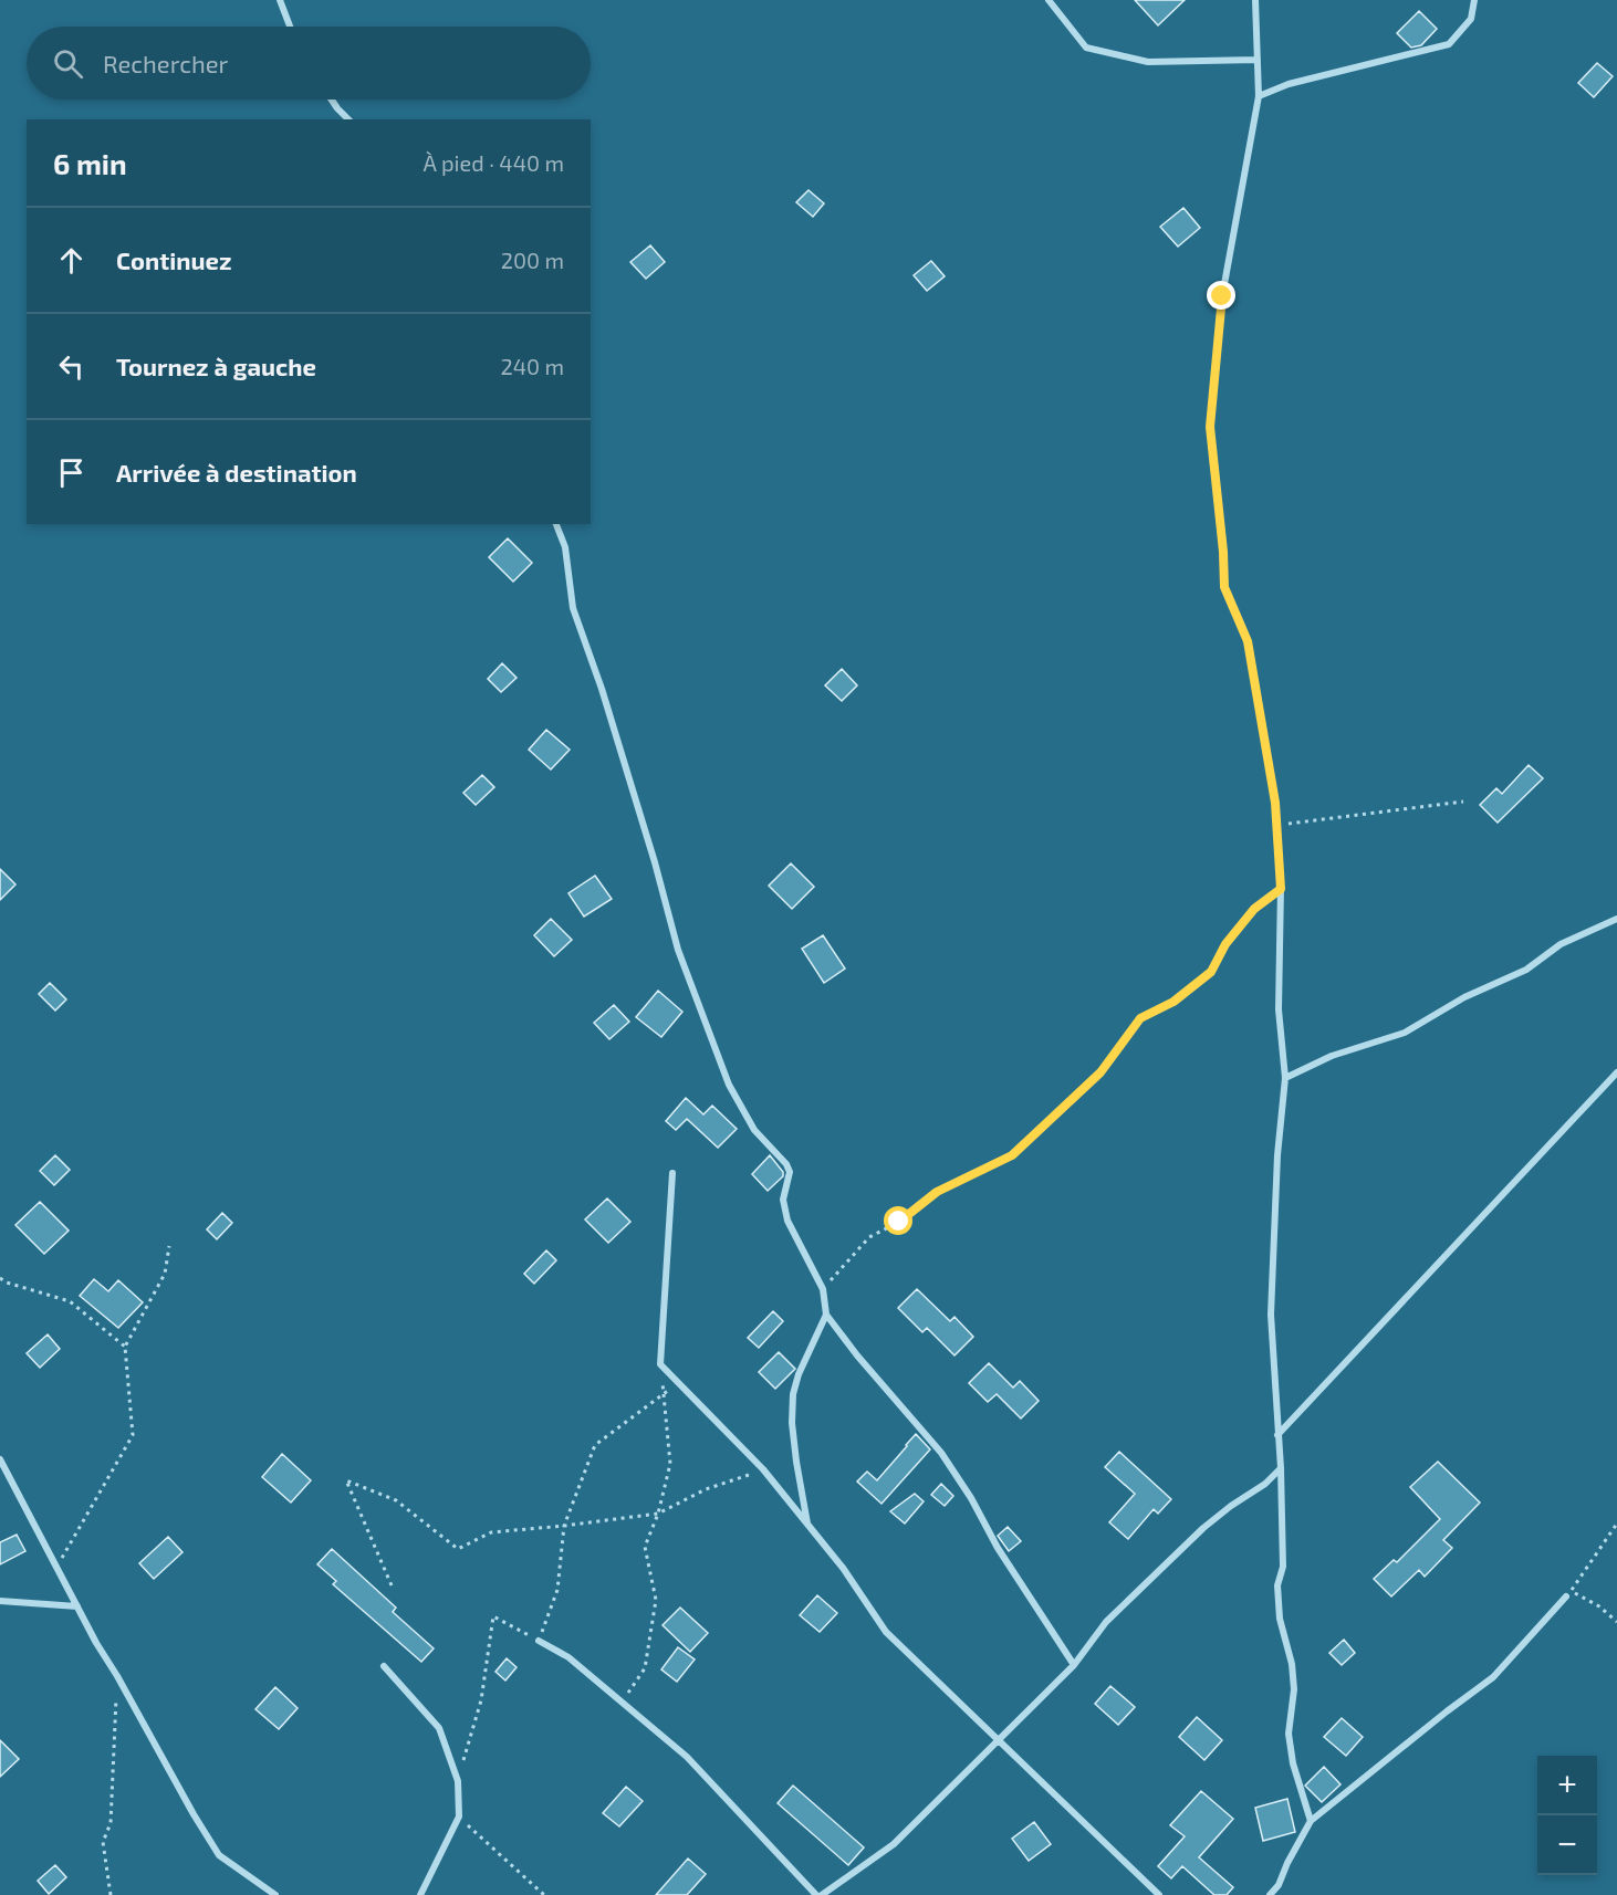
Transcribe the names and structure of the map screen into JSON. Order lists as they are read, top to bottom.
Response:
{
  "page": {
    "search": "Rechercher",
    "heading": ["6 min", "À pied · 440 m"],
    "list": [
      ["Continuez", "200 m"],
      ["Tournez à gauche", "240 m"],
      "Arrivée à destination"
    ],
    "map_buttons": ["+", "−"]
  }
}
